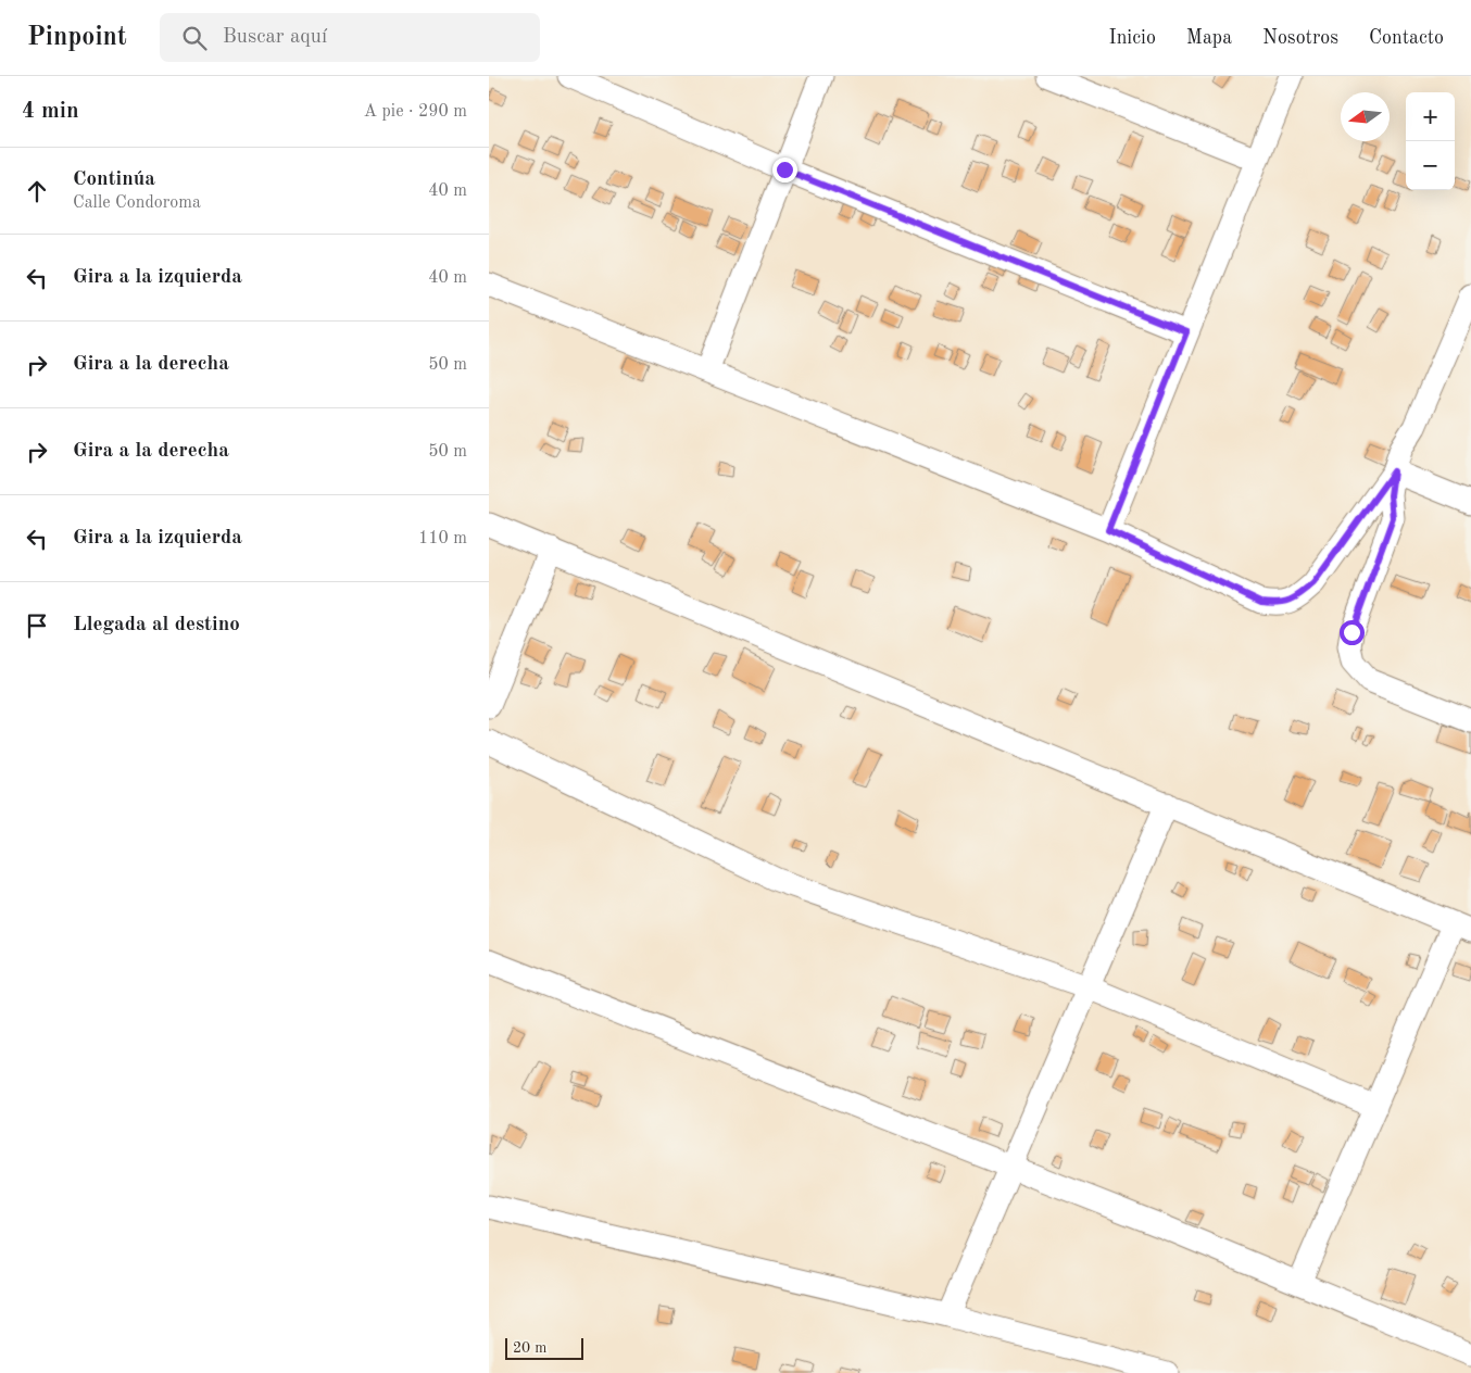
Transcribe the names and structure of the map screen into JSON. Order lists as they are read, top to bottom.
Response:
{
  "scale_bar": "20 m",
  "north": "left",
  "page": {
    "header": "Pinpoint",
    "search": "Buscar aquí",
    "nav": [
      "Inicio",
      "Mapa",
      "Nosotros",
      "Contacto"
    ],
    "heading": ["4 min", "A pie · 290 m"],
    "map_buttons": ["+", "−"],
    "list": [
      ["Continúa", "Calle Condoroma", "40 m"],
      ["Gira a la izquierda", "40 m"],
      ["Gira a la derecha", "50 m"],
      ["Gira a la derecha", "50 m"],
      ["Gira a la izquierda", "110 m"],
      "Llegada al destino"
    ],
    "scale": "20 m"
  }
}
